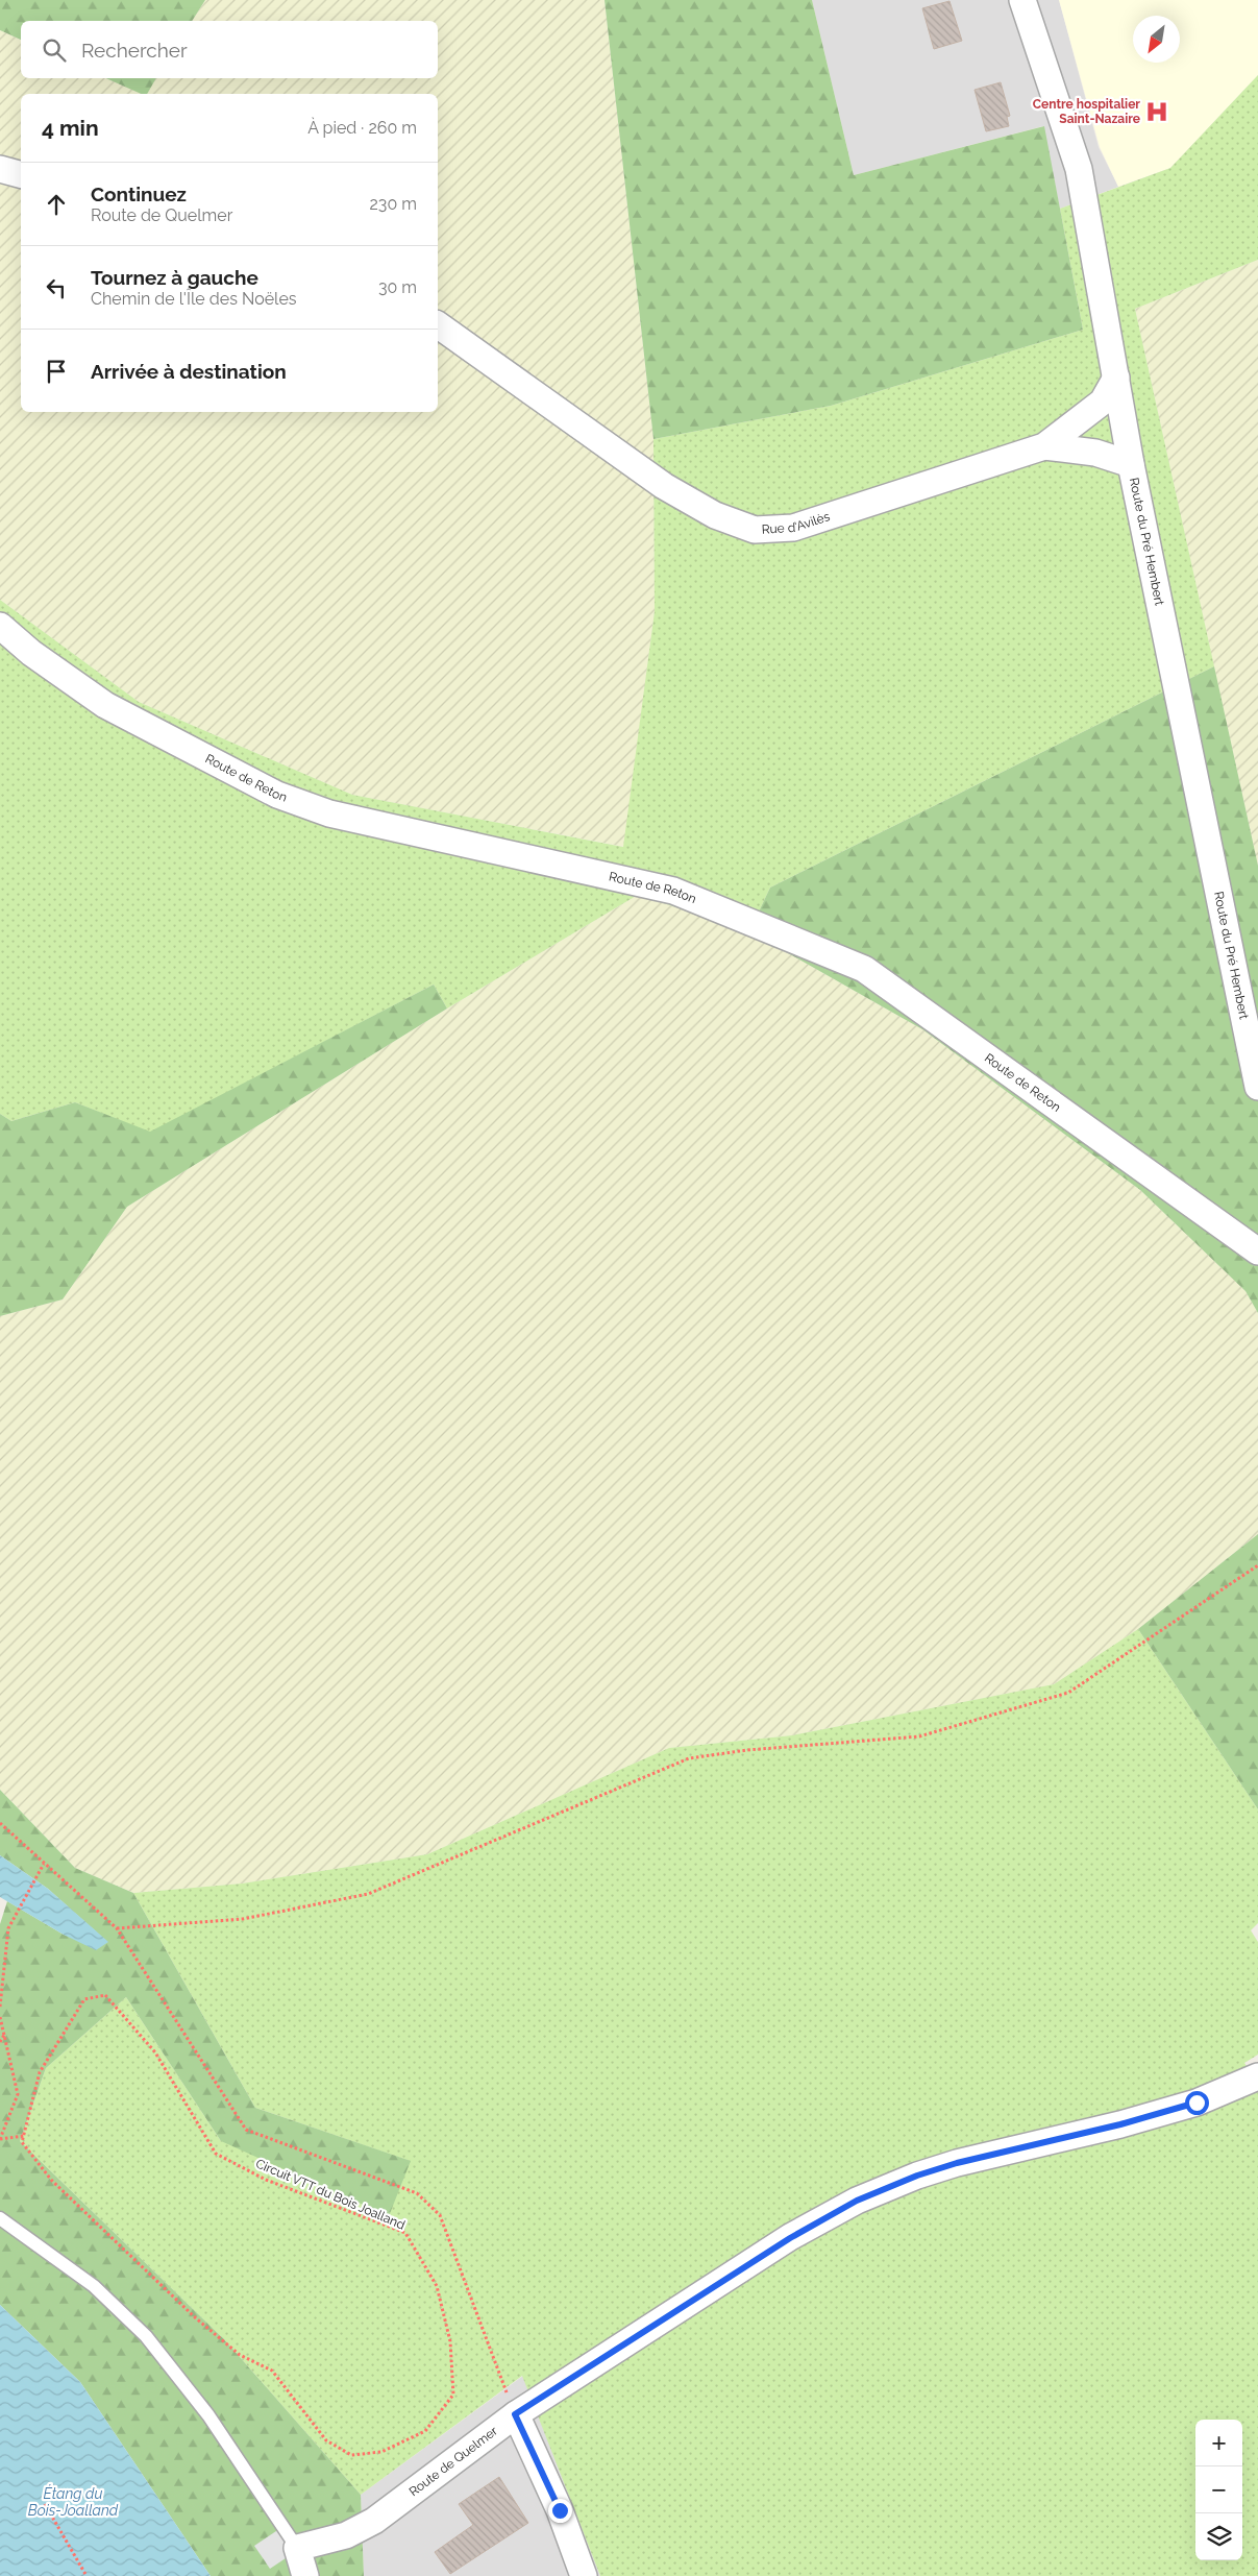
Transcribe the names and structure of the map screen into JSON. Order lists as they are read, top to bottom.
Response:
{
  "streets": {
    "street": [
      "Rue d'Avilès",
      "Route du Pré Hembert",
      "Route de Reton",
      "Route de Quelmer"
    ],
    "path": ["Circuit VTT du Bois Joalland"]
  },
  "crossings": [
    ["Rue d'Avilès", "Route du Pré Hembert"]
  ],
  "water": ["Étang du Bois-Joalland"],
  "places": {
    "hospital": ["Centre hospitalier Saint-Nazaire"]
  },
  "north": "bottom left",
  "page": {
    "search": "Rechercher",
    "heading": ["4 min", "À pied · 260 m"],
    "list": [
      ["Continuez", "Route de Quelmer", "230 m"],
      ["Tournez à gauche", "Chemin de l'Île des Noëles", "30 m"],
      "Arrivée à destination"
    ],
    "map_buttons": ["+", "−"]
  }
}
